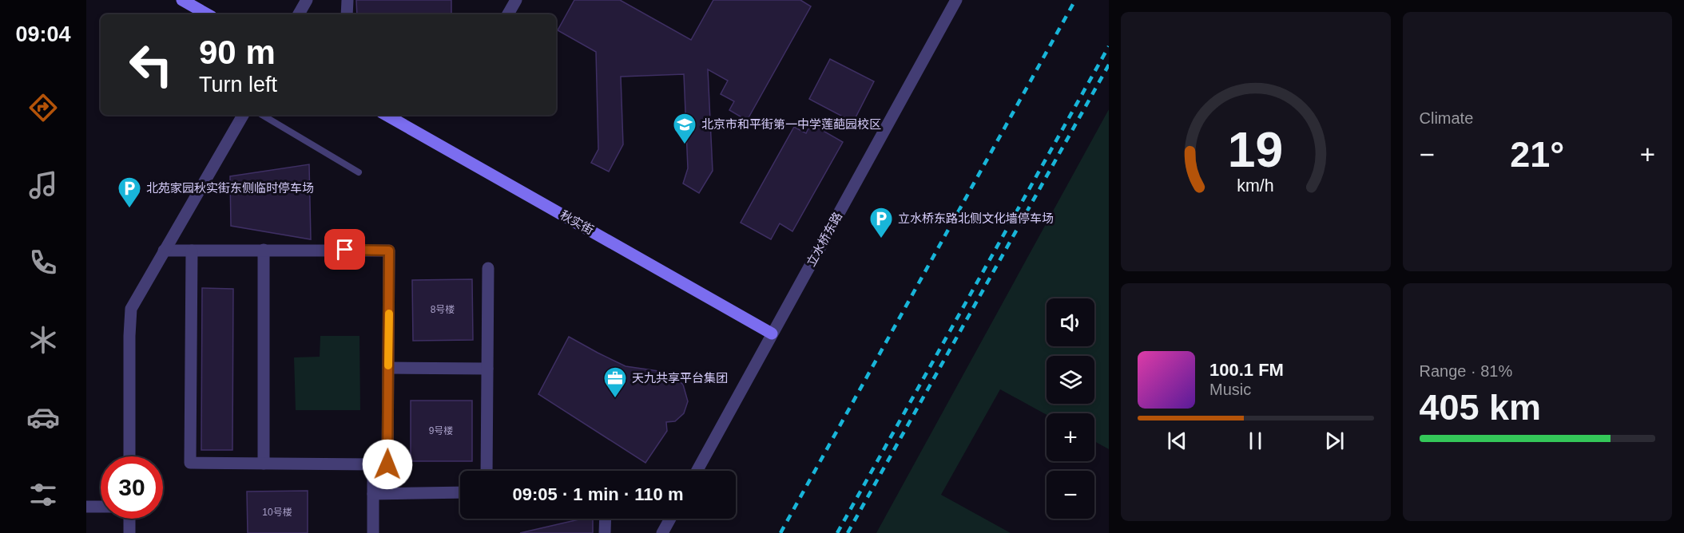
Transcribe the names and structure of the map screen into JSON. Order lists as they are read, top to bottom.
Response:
{
  "streets": {
    "street": ["秋实街", "立水桥东路"]
  },
  "crossings": [
    ["秋实街", "立水桥东路"]
  ],
  "places": {
    "school or university": ["北京市和平街第一中学莲葩园校区"],
    "parking": ["北苑家园秋实街东侧临时停车场", "立水桥东路北侧文化墙停车场"],
    "office": ["天九共享平台集团"]
  },
  "house_numbers": ["8号楼", "9号楼", "10号楼"],
  "page": {
    "tabs": "09:04",
    "tile": [
      "Climate",
      ["Range · 81%", "405 km"]
    ],
    "turn": ["90 m", "Turn left"],
    "heat": ["−", "21°", "+"],
    "map_buttons": ["+", "−"],
    "song": ["100.1 FM", "Music"],
    "limit": "30",
    "trip": "09:05 · 1 min · 110 m",
    "gauge": ["19", "km/h"]
  }
}
